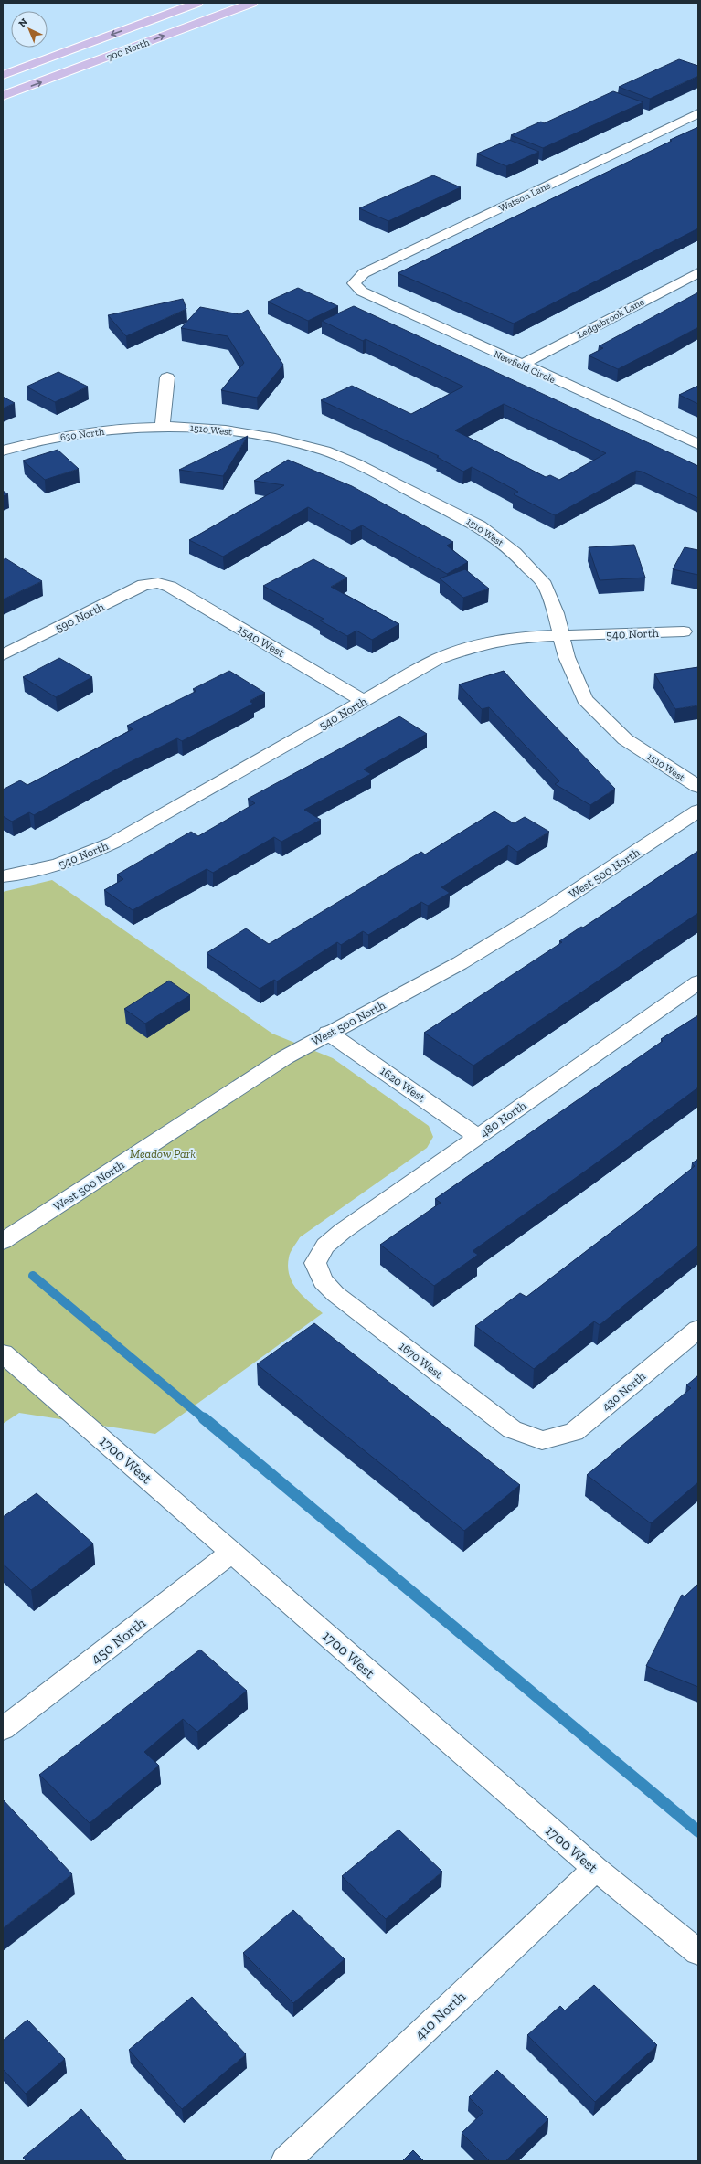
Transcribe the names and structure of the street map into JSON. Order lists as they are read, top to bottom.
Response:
{
  "streets": {
    "main road": ["700 North"],
    "street": [
      "Watson Lane",
      "Ledgebrook Lane",
      "Newfield Circle",
      "1510 West",
      "630 North",
      "590 North",
      "540 North",
      "1540 West",
      "West 500 North",
      "1620 West",
      "480 North",
      "1670 West",
      "430 North",
      "1700 West",
      "450 North",
      "410 North"
    ]
  },
  "crossings": [
    ["Watson Lane", "Newfield Circle"],
    ["Ledgebrook Lane", "Newfield Circle"],
    ["1510 West", "630 North"],
    ["1510 West", "540 North"],
    ["590 North", "1540 West"],
    ["540 North", "1540 West"],
    ["West 500 North", "1620 West"],
    ["1620 West", "480 North"],
    ["480 North", "1670 West"],
    ["1670 West", "430 North"],
    ["1700 West", "450 North"],
    ["1700 West", "410 North"]
  ],
  "parks": ["Meadow Park"],
  "north": "top left"
}
